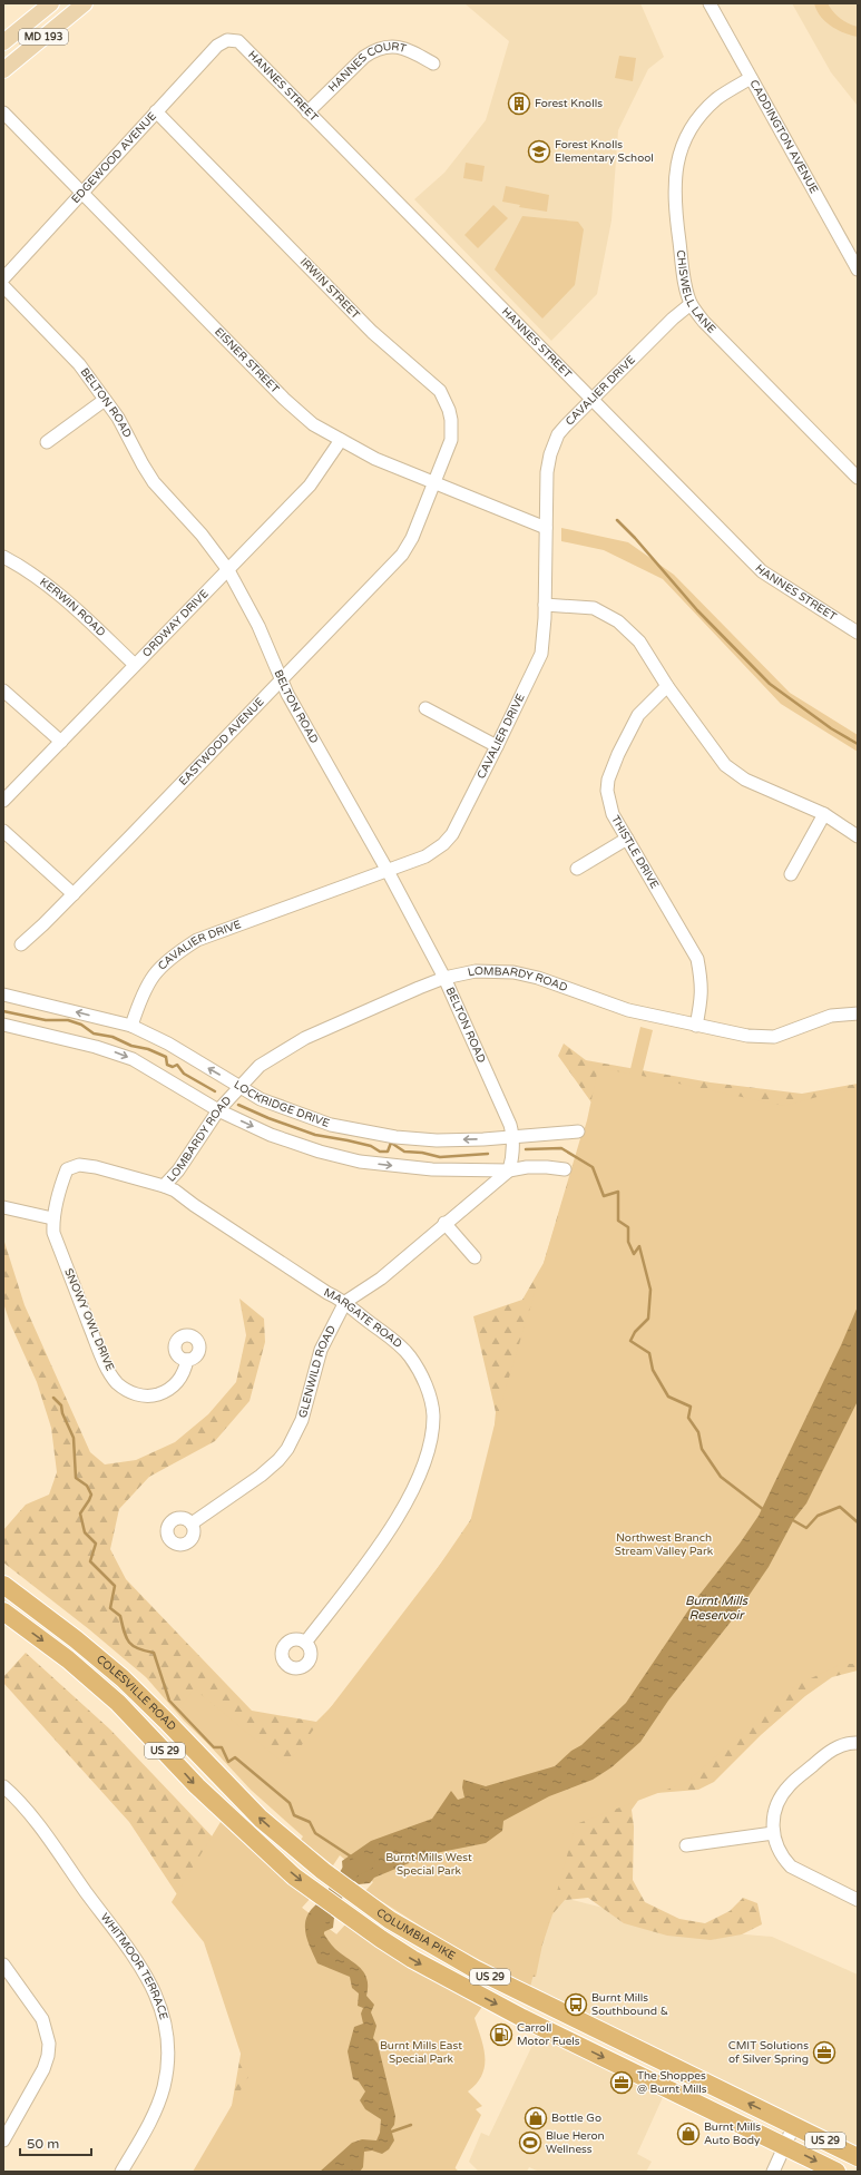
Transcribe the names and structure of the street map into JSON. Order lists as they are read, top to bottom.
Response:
{
  "streets": {
    "highway": ["COLESVILLE ROAD", "US 29", "COLUMBIA PIKE"],
    "main road": ["MD 193"],
    "street": [
      "HANNES COURT",
      "HANNES STREET",
      "CADDINGTON AVENUE",
      "EDGEWOOD AVENUE",
      "IRWIN STREET",
      "CHISWELL LANE",
      "EISNER STREET",
      "CAVALIER DRIVE",
      "BELTON ROAD",
      "KERWIN ROAD",
      "ORDWAY DRIVE",
      "EASTWOOD AVENUE",
      "THISTLE DRIVE",
      "LOMBARDY ROAD",
      "LOCKRIDGE DRIVE",
      "MARGATE ROAD",
      "SNOWY OWL DRIVE",
      "GLENWILD ROAD",
      "WHITMOOR TERRACE"
    ]
  },
  "crossings": [
    ["HANNES COURT", "HANNES STREET"],
    ["HANNES STREET", "EDGEWOOD AVENUE"],
    ["HANNES STREET", "CAVALIER DRIVE"],
    ["CADDINGTON AVENUE", "CHISWELL LANE"],
    ["EDGEWOOD AVENUE", "IRWIN STREET"],
    ["EDGEWOOD AVENUE", "EISNER STREET"],
    ["IRWIN STREET", "EISNER STREET"],
    ["IRWIN STREET", "EASTWOOD AVENUE"],
    ["CHISWELL LANE", "CAVALIER DRIVE"],
    ["EISNER STREET", "CAVALIER DRIVE"],
    ["EISNER STREET", "ORDWAY DRIVE"],
    ["EISNER STREET", "EASTWOOD AVENUE"],
    ["CAVALIER DRIVE", "BELTON ROAD"],
    ["CAVALIER DRIVE", "LOCKRIDGE DRIVE"],
    ["BELTON ROAD", "ORDWAY DRIVE"],
    ["BELTON ROAD", "EASTWOOD AVENUE"],
    ["BELTON ROAD", "LOMBARDY ROAD"],
    ["BELTON ROAD", "LOCKRIDGE DRIVE"],
    ["BELTON ROAD", "GLENWILD ROAD"],
    ["KERWIN ROAD", "ORDWAY DRIVE"],
    ["THISTLE DRIVE", "LOMBARDY ROAD"],
    ["LOMBARDY ROAD", "LOCKRIDGE DRIVE"],
    ["LOMBARDY ROAD", "MARGATE ROAD"],
    ["MARGATE ROAD", "SNOWY OWL DRIVE"],
    ["MARGATE ROAD", "GLENWILD ROAD"],
    ["COLESVILLE ROAD", "COLUMBIA PIKE"]
  ],
  "water": ["Burnt Mills Reservoir"],
  "parks": ["Northwest Branch Stream Valley Park", "Burnt Mills West Special Park", "Burnt Mills East Special Park"],
  "places": {
    "building": ["Forest Knolls"],
    "school or university": ["Forest Knolls Elementary School"],
    "bus stop": ["Burnt Mills Southbound &"],
    "fuel station": ["Carroll Motor Fuels"],
    "office": ["CMIT Solutions of Silver Spring", "The Shoppes @ Burnt Mills"],
    "shop": ["Bottle Go", "Burnt Mills Auto Body"],
    "sports": ["Blue Heron Wellness"]
  },
  "scale_bar": "50 m"
}
